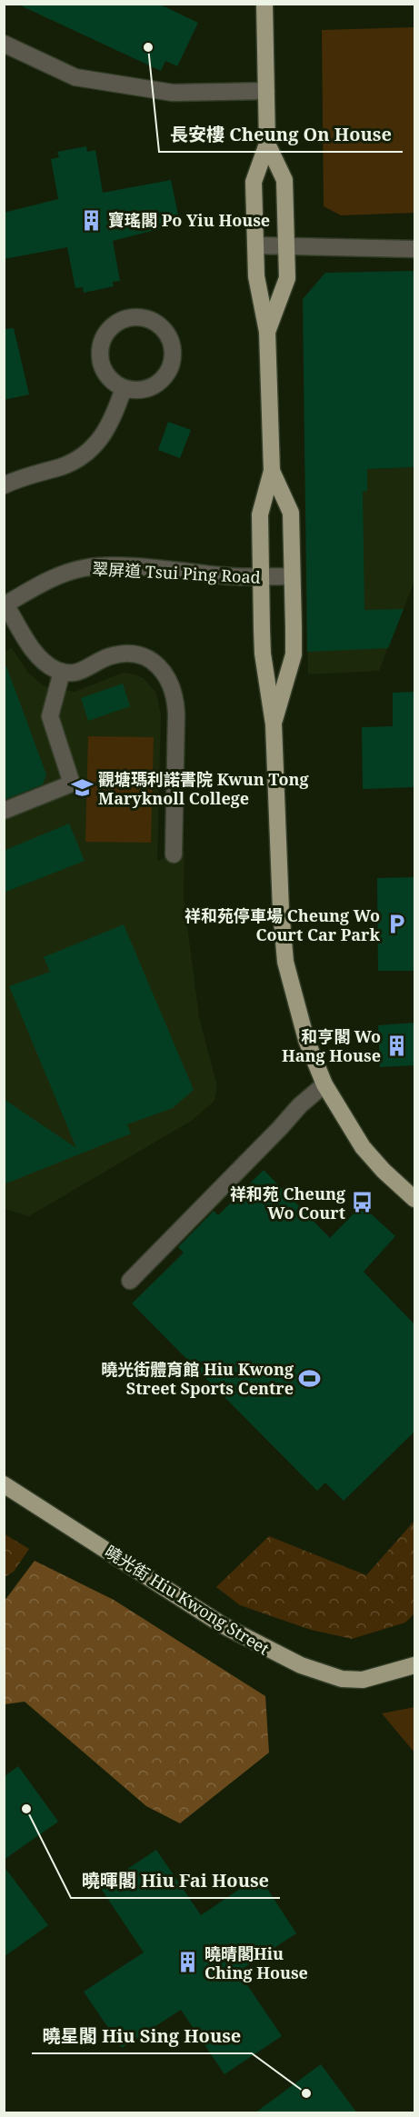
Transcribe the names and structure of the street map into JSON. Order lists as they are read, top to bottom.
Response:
{
  "streets": {
    "main road": ["曉光街 Hiu Kwong Street"],
    "street": ["翠屏道 Tsui Ping Road"]
  },
  "places": {
    "other": ["長安樓 Cheung On House", "曉暉閣 Hiu Fai House", "曉星閣 Hiu Sing House"],
    "building": ["寶瑤閣 Po Yiu House", "和亨閣 Wo Hang House", "曉晴閣Hiu Ching House"],
    "school or university": ["觀塘瑪利諾書院 Kwun Tong Maryknoll College"],
    "parking": ["祥和苑停車場 Cheung Wo Court Car Park"],
    "bus stop": ["祥和苑 Cheung Wo Court"],
    "sports": ["曉光街體育館 Hiu Kwong Street Sports Centre"]
  }
}
